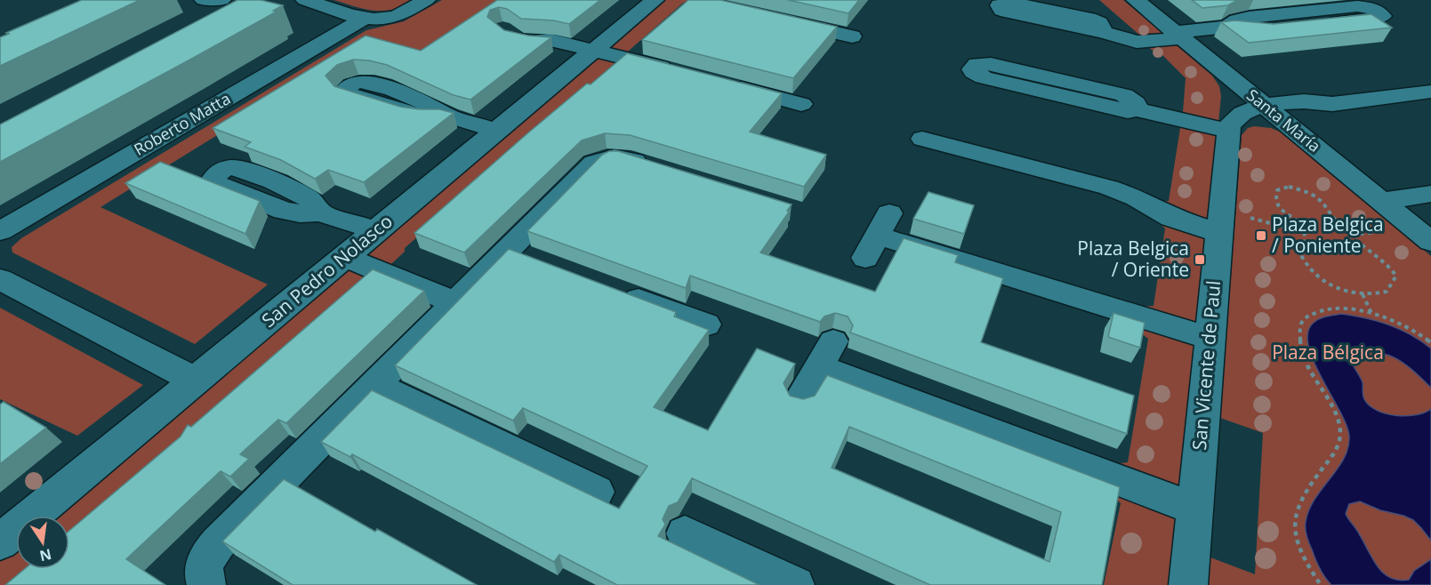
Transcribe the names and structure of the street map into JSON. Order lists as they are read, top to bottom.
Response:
{
  "streets": {
    "street": [
      "Santa María",
      "Roberto Matta",
      "San Pedro Nolasco",
      "San Vicente de Paul"
    ]
  },
  "parks": ["Plaza Bélgica"],
  "places": {
    "transit": ["Plaza Belgica / Poniente", "Plaza Belgica / Oriente"]
  },
  "north": "bottom"
}
